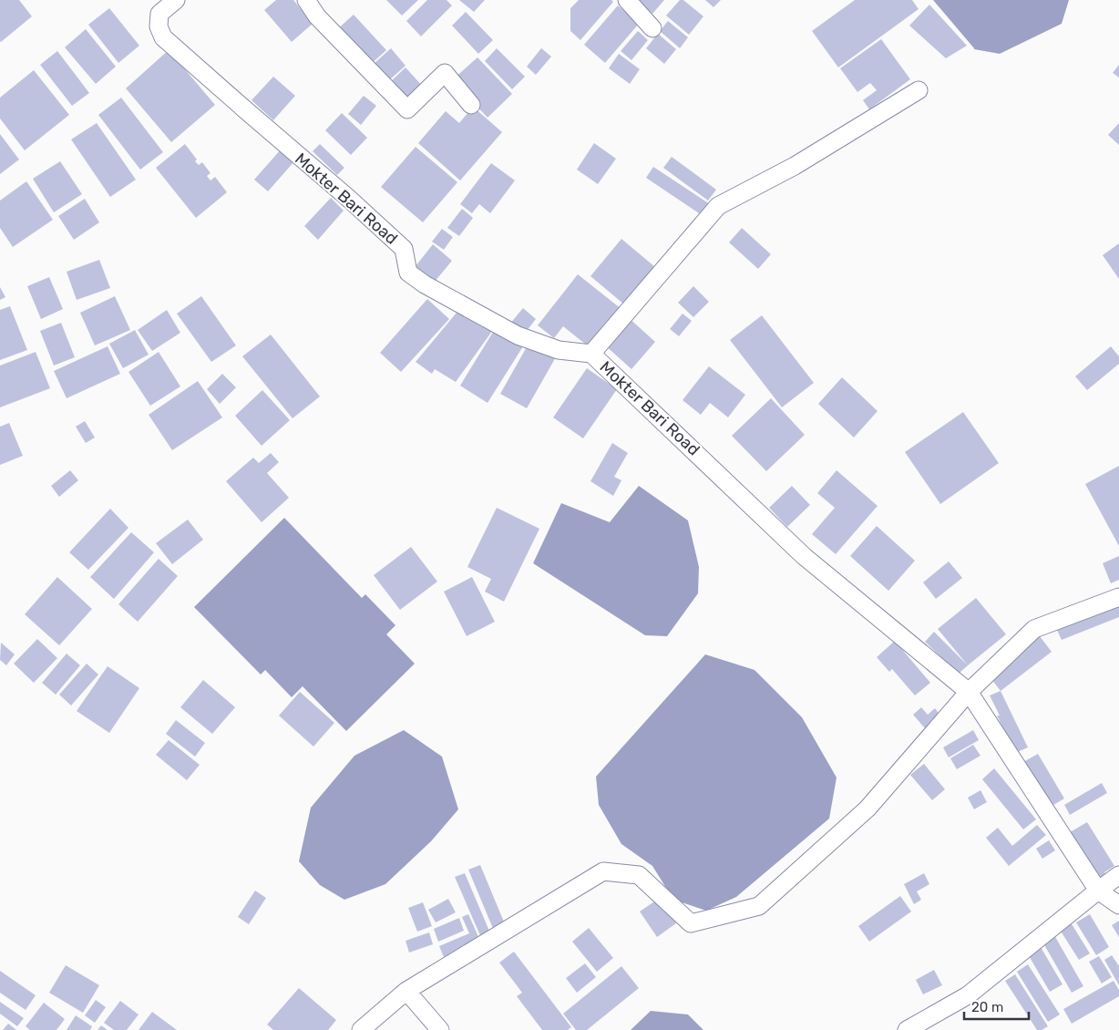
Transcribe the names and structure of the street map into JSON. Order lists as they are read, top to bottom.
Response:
{
  "streets": {
    "street": ["Mokter Bari Road"]
  },
  "scale_bar": "20 m"
}
